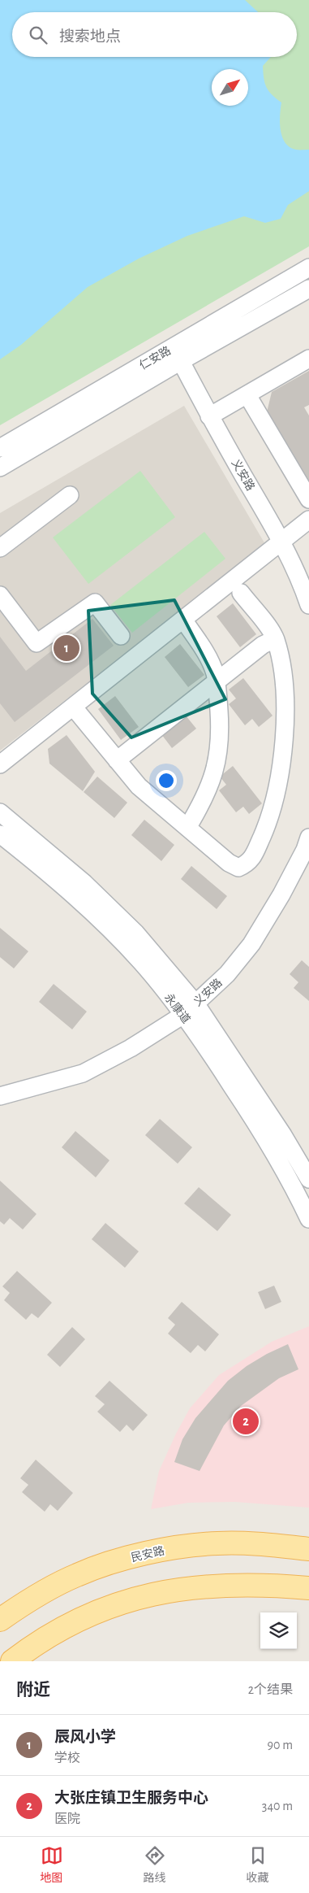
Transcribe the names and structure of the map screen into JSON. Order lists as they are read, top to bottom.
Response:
{
  "streets": {
    "main road": ["民安路"],
    "street": ["仁安路", "义安路", "永康道"]
  },
  "crossings": [
    ["仁安路", "义安路"],
    ["义安路", "永康道"]
  ],
  "north": "top right",
  "page": {
    "search": "搜索地点",
    "pins": ["1", "2"],
    "heading": ["附近", "2个结果"],
    "list": [
      {
        "mark": "1",
        "name": "辰风小学",
        "note": "学校",
        "value": "90 m"
      },
      {
        "mark": "2",
        "name": "大张庄镇卫生服务中心",
        "note": "医院",
        "value": "340 m"
      }
    ],
    "nav": ["地图", "路线", "收藏"]
  }
}
